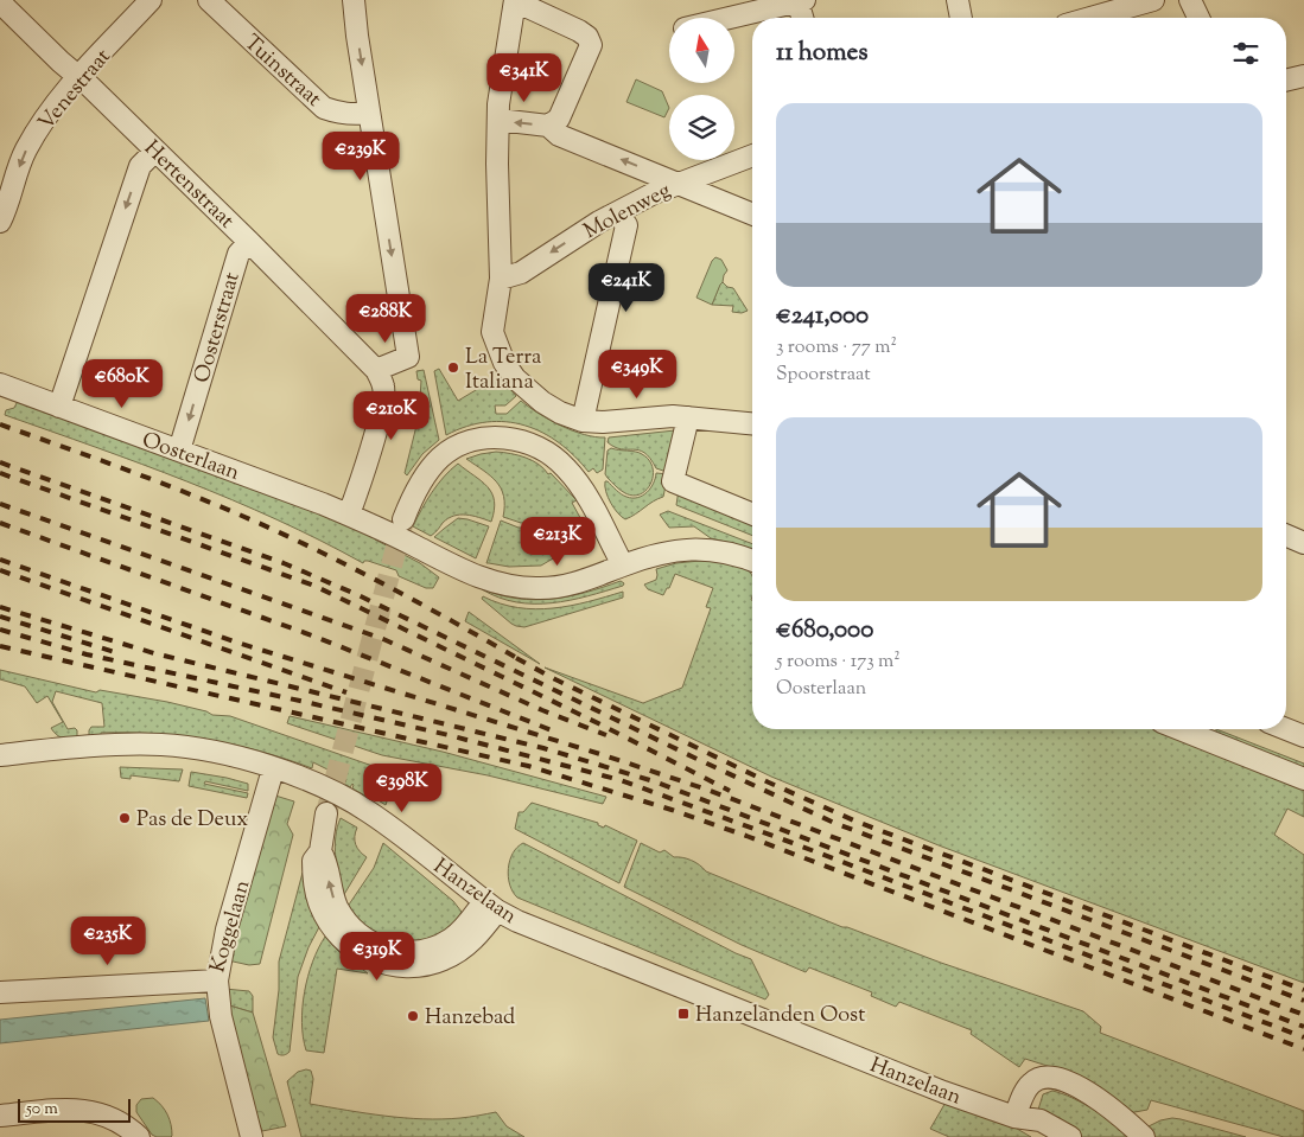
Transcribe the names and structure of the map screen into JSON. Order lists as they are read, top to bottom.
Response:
{
  "streets": {
    "street": [
      "Tuinstraat",
      "Venestraat",
      "Hertenstraat",
      "Molenweg",
      "Oosterstraat",
      "Oosterlaan",
      "Hanzelaan",
      "Koggelaan"
    ]
  },
  "crossings": [
    ["Venestraat", "Hertenstraat"],
    ["Hertenstraat", "Oosterstraat"],
    ["Oosterstraat", "Oosterlaan"],
    ["Hanzelaan", "Koggelaan"]
  ],
  "one_way": ["Molenweg"],
  "places": {
    "other": ["La Terra Italiana", "Pas de Deux", "Hanzebad"],
    "transit": ["Hanzelanden Oost"]
  },
  "scale_bar": "50 m",
  "north": "top",
  "page": {
    "heading": "11 homes",
    "price": [
      "€341K",
      "€239K",
      "€241K",
      "€288K",
      "€349K",
      "€680K",
      "€210K",
      "€213K",
      "€398K",
      "€235K",
      "€319K"
    ],
    "list": [
      {
        "name": "€241,000",
        "note": "3 rooms · 77 m² · Spoorstraat"
      },
      {
        "name": "€680,000",
        "note": "5 rooms · 173 m² · Oosterlaan"
      }
    ],
    "scale": "50 m"
  }
}
